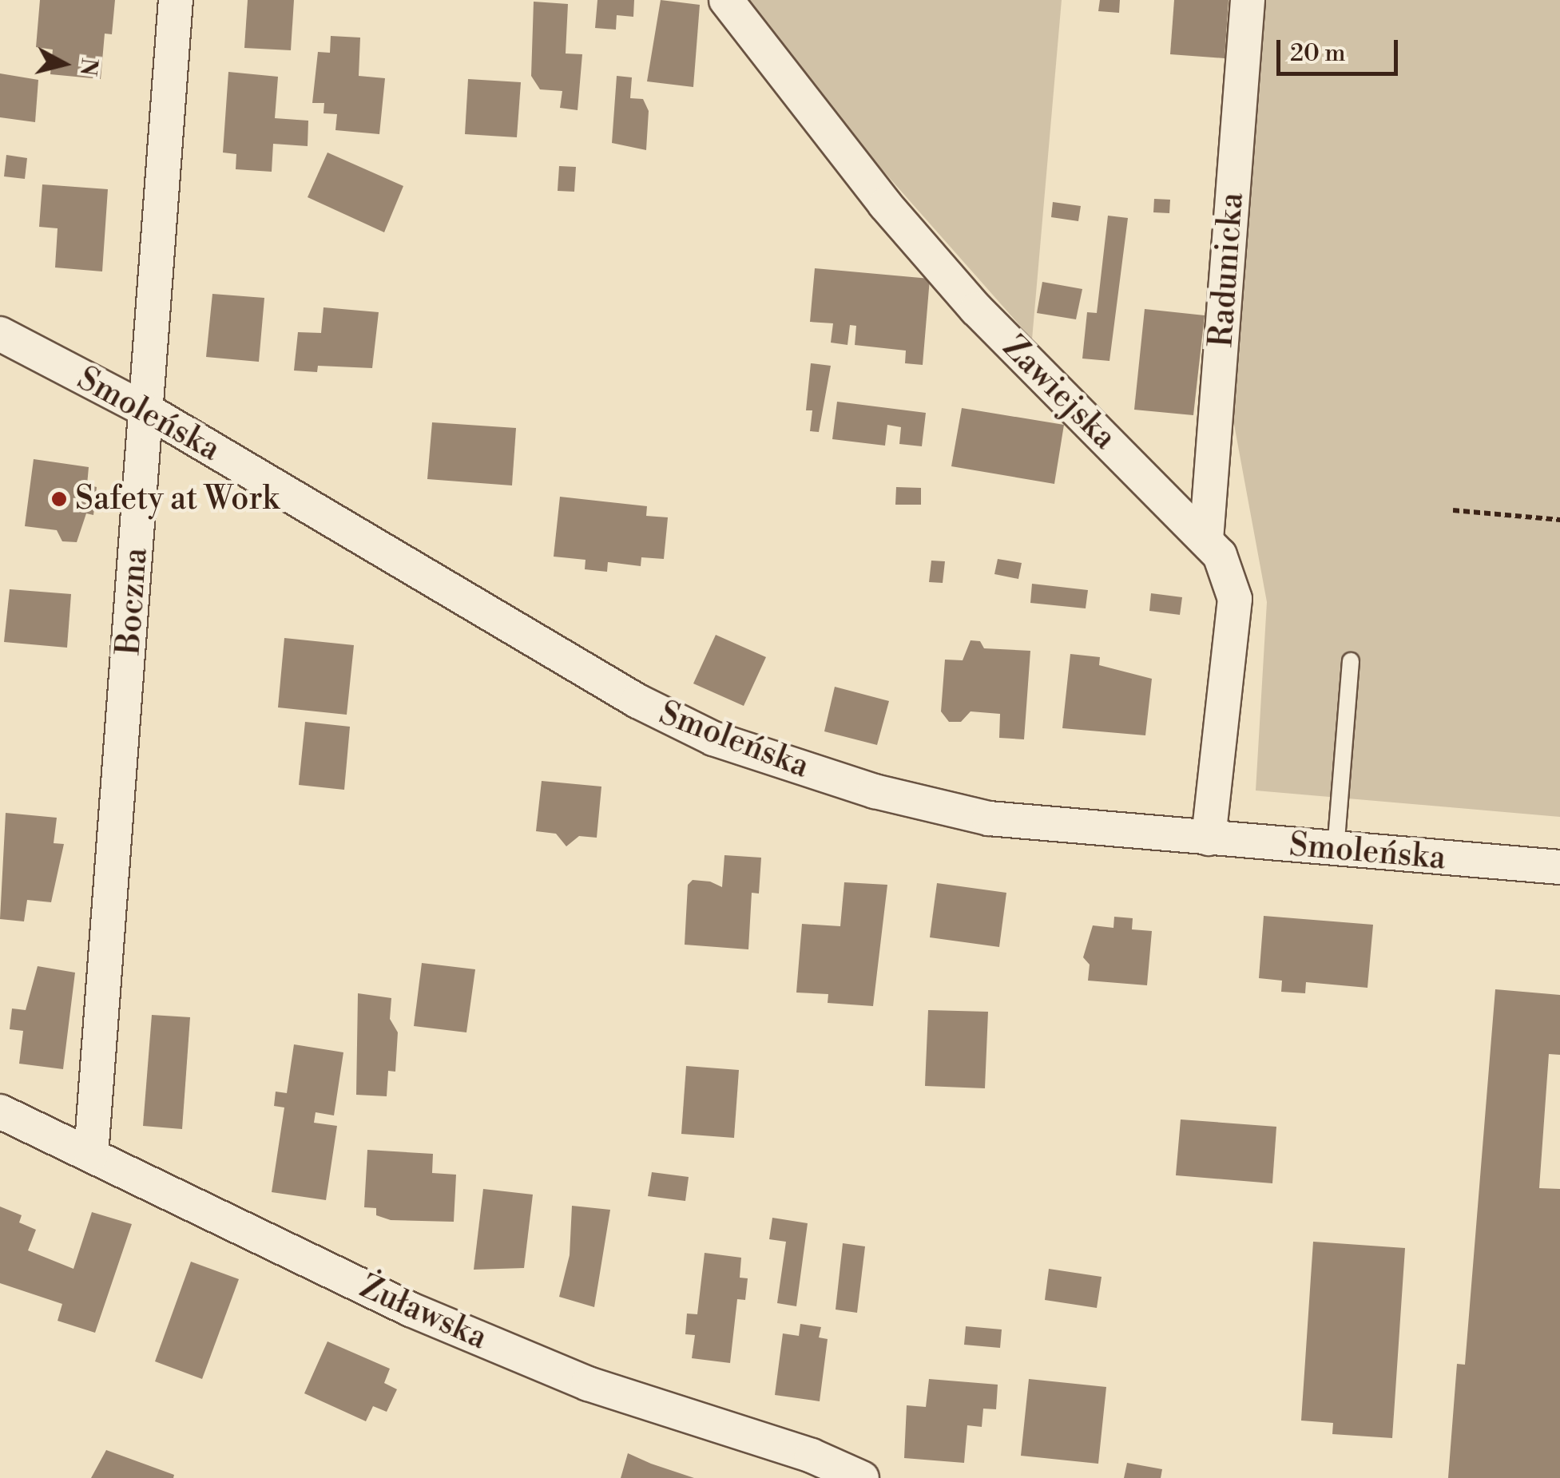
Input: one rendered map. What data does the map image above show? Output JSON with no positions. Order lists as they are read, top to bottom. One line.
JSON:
{"streets":{"street":["Radunicka","Zawiejska","Smoleńska","Boczna","Żuławska"]},"crossings":[["Radunicka","Zawiejska"],["Zawiejska","Smoleńska"],["Smoleńska","Boczna"],["Boczna","Żuławska"]],"places":["Safety at Work"],"scale_bar":"20 m","north":"right"}
